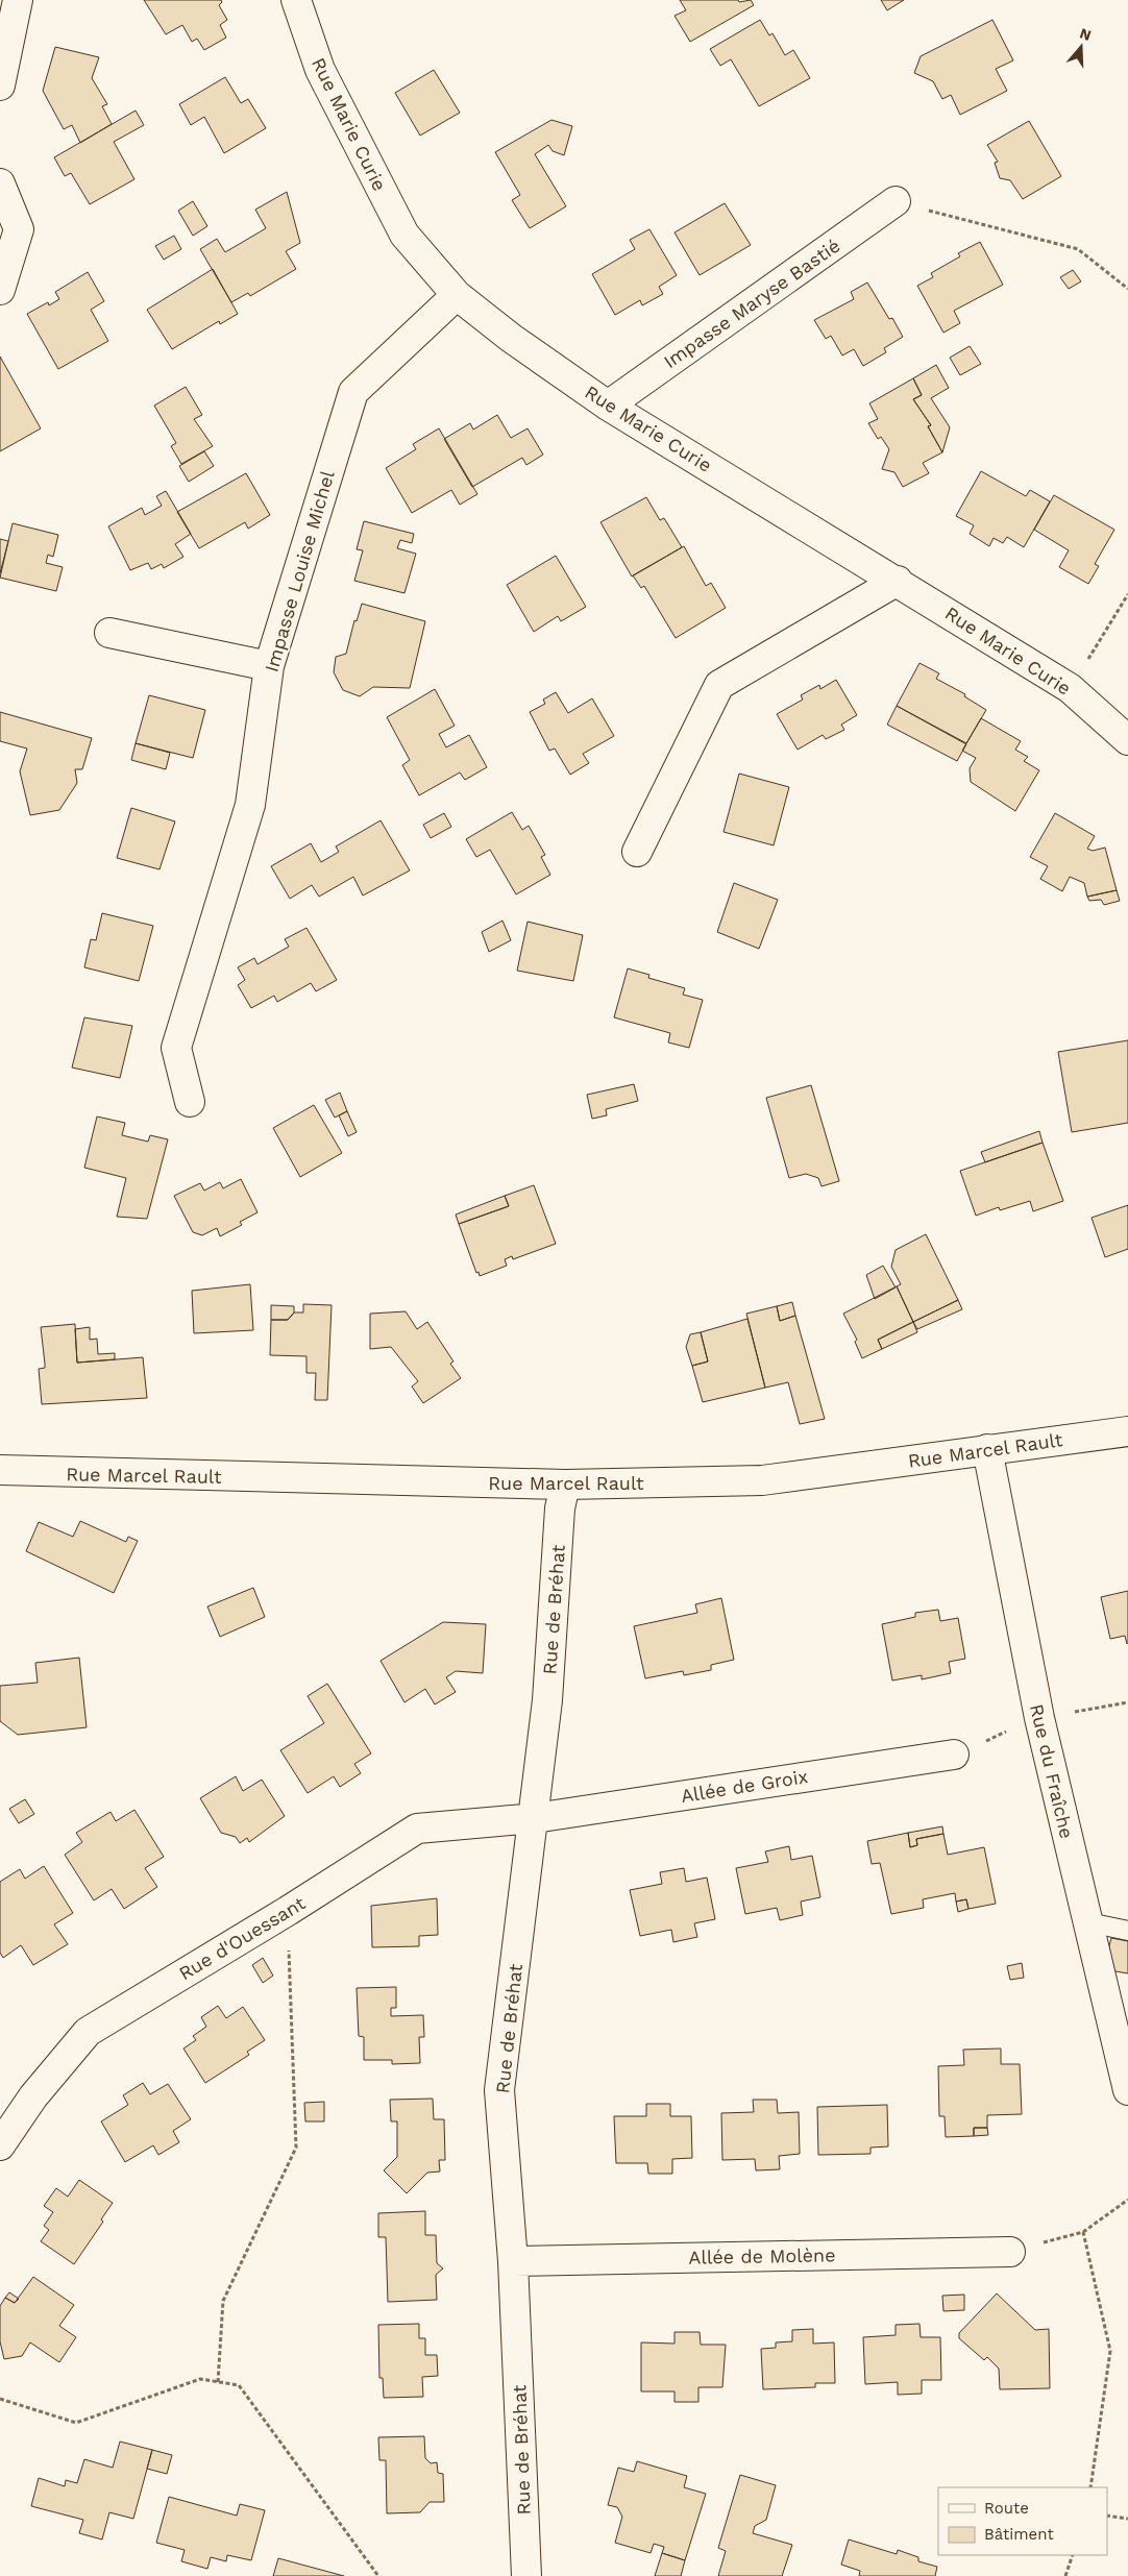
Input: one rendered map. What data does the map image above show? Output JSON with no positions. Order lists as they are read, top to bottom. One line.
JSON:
{"streets":{"street":["Rue Marie Curie","Impasse Maryse Bastié","Impasse Louise Michel","Rue Marcel Rault","Rue de Bréhat","Rue du Fraîche","Allée de Groix","Rue d'Ouessant","Allée de Molène"]},"crossings":[["Rue Marie Curie","Impasse Maryse Bastié"],["Rue Marie Curie","Impasse Louise Michel"],["Rue Marcel Rault","Rue de Bréhat"],["Rue Marcel Rault","Rue du Fraîche"],["Rue de Bréhat","Allée de Groix"],["Rue de Bréhat","Rue d'Ouessant"],["Rue de Bréhat","Allée de Molène"],["Allée de Groix","Rue d'Ouessant"]],"legend":["Route","Bâtiment"],"north":"top"}
